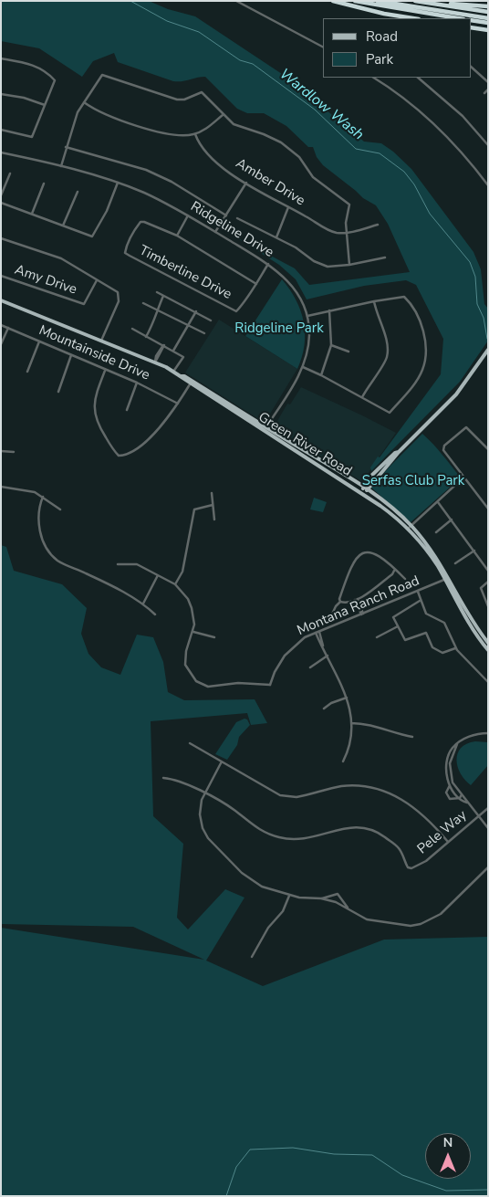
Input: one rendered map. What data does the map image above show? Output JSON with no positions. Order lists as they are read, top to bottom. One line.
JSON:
{"streets":{"main road":["Green River Road"],"street":["Amber Drive","Ridgeline Drive","Timberline Drive","Amy Drive","Mountainside Drive","Montana Ranch Road","Pele Way"]},"crossings":[["Ridgeline Drive","Green River Road"],["Green River Road","Montana Ranch Road"]],"water":["Wardlow Wash"],"parks":["Ridgeline Park","Serfas Club Park"],"legend":["Road","Park"],"north":"top"}
